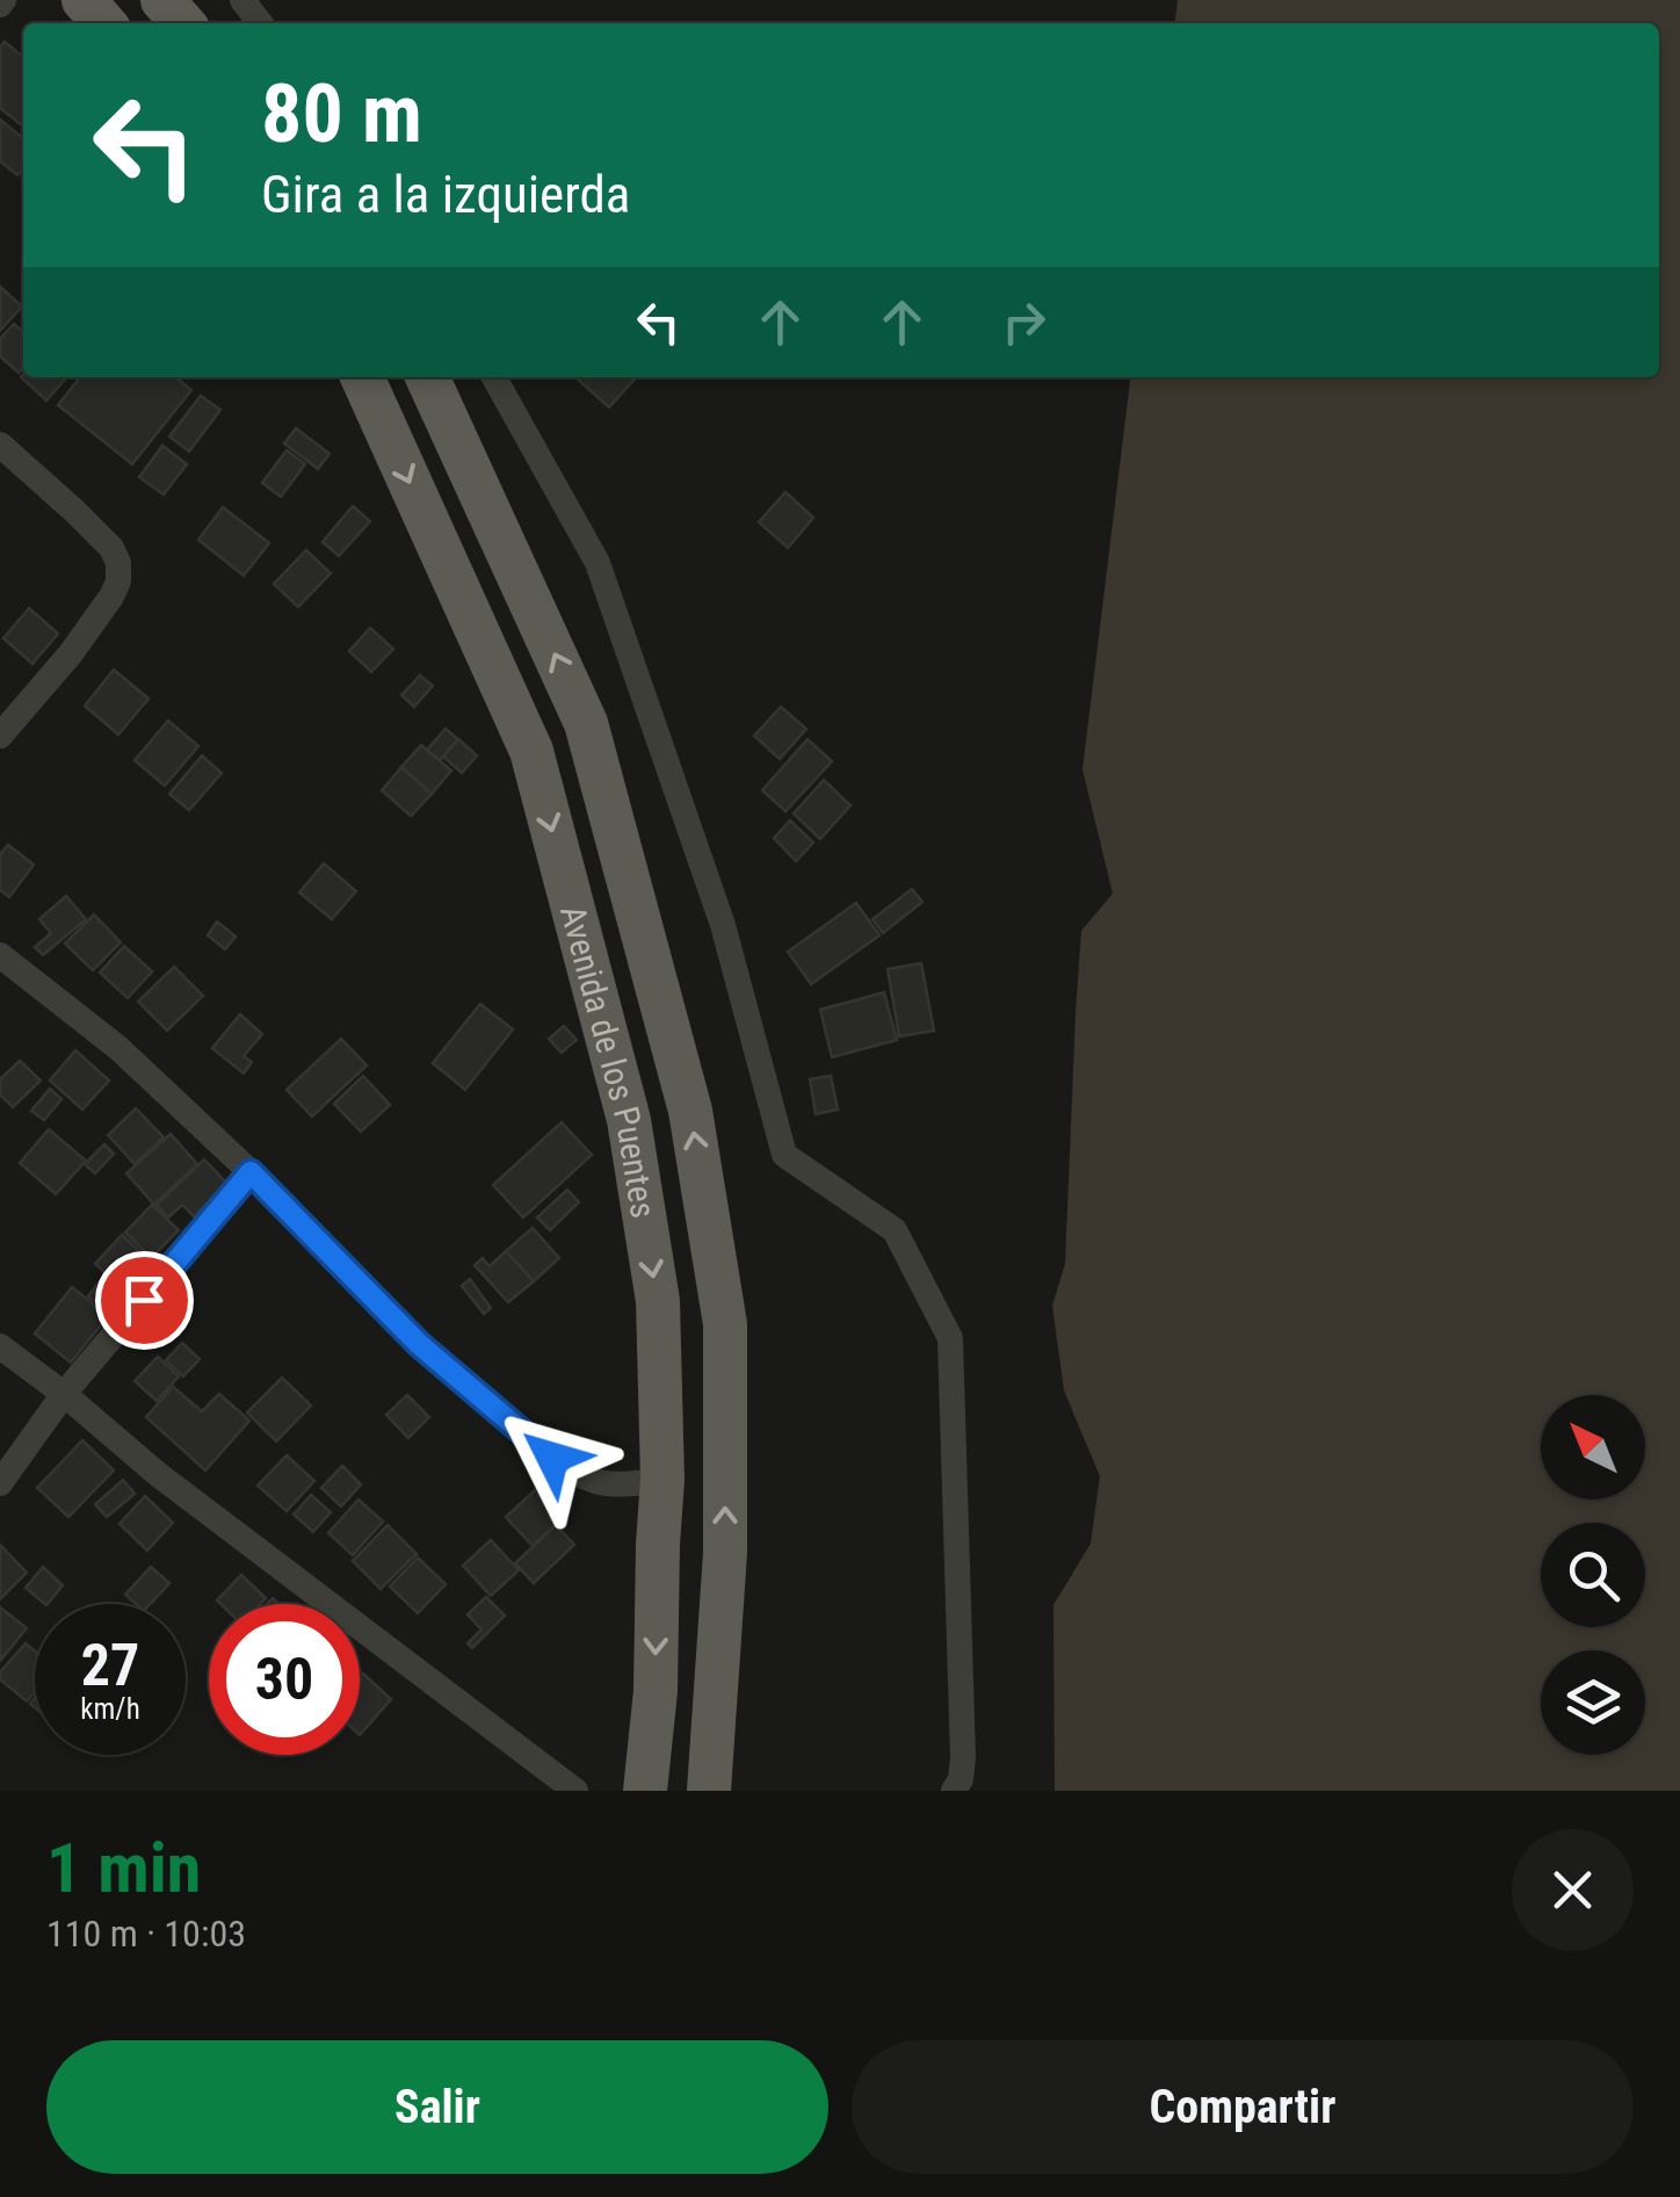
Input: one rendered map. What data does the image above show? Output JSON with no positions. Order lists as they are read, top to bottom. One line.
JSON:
{"streets":{"main road":["Avenida de los Puentes"]},"north":"top left","page":{"turn":["80 m","Gira a la izquierda"],"speed":"27 km/h","limit":"30","heading":["1 min","110 m · 10:03"],"buttons":["Salir","Compartir"]}}
